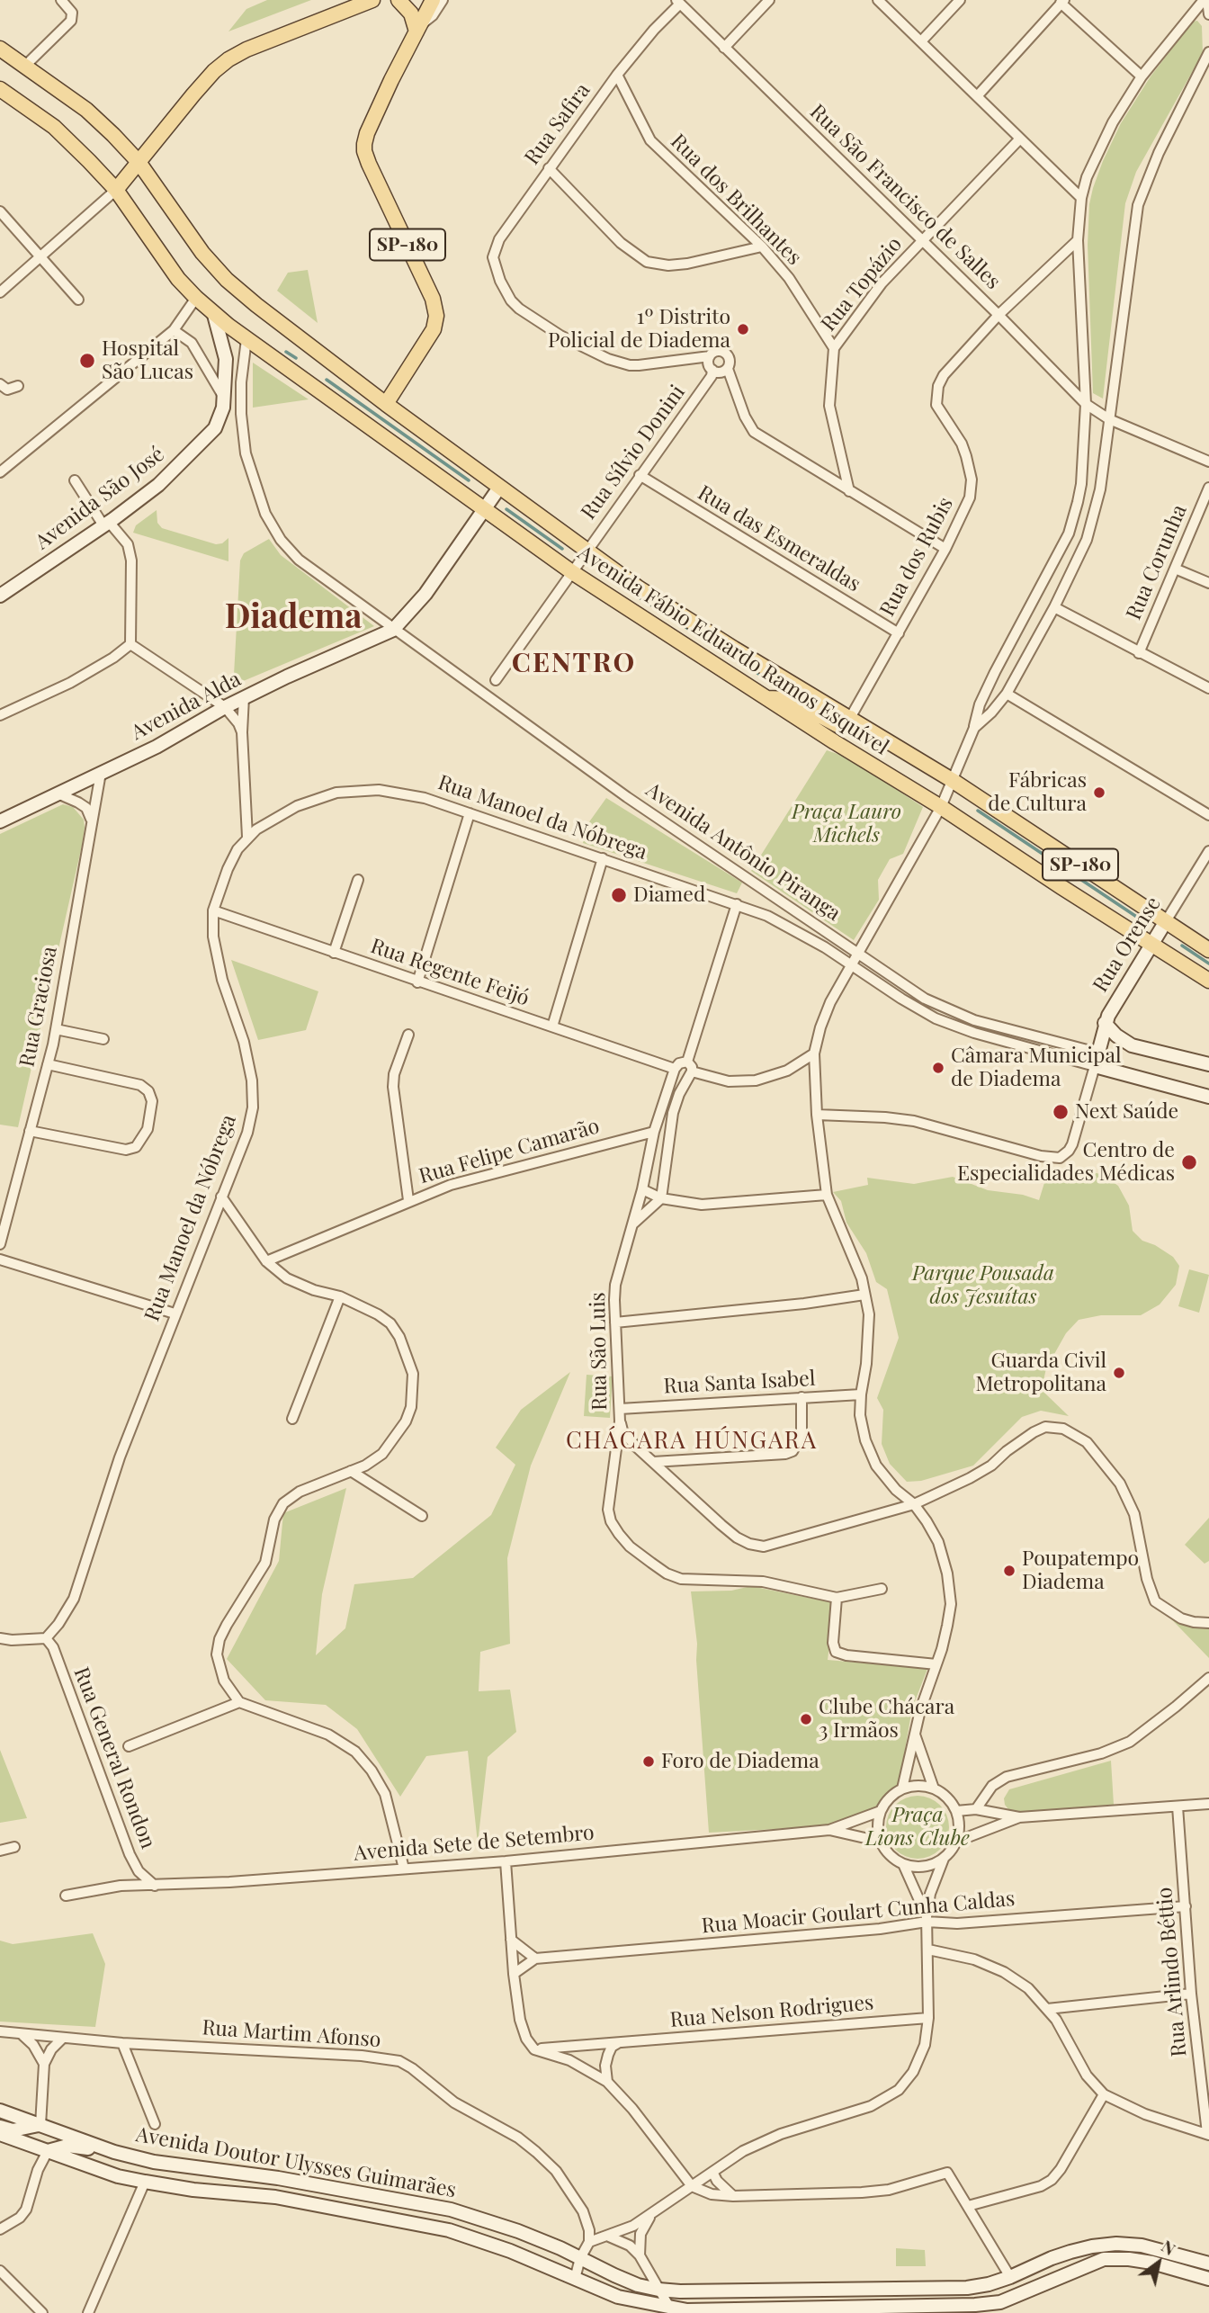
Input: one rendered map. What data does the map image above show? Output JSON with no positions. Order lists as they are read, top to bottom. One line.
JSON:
{"streets":{"main road":["SP-180","Avenida São José","Avenida Fábio Eduardo Ramos Esquível","Avenida Alda","Rua Orense","Avenida Doutor Ulysses Guimarães"],"street":["Rua Safira","Rua São Francisco de Salles","Rua dos Brilhantes","Rua Topázio","Rua Sílvio Donini","Rua das Esmeraldas","Rua dos Rubis","Rua Corunha","Rua Manoel da Nóbrega","Avenida Antônio Piranga","Rua Regente Feijó","Rua Graciosa","Rua Felipe Camarão","Rua São Luis","Rua Santa Isabel","Rua General Rondon","Avenida Sete de Setembro","Rua Moacir Goulart Cunha Caldas","Rua Arlindo Béttio","Rua Nelson Rodrigues","Rua Martim Afonso"]},"crossings":[["Rua Safira","Rua São Francisco de Salles"],["Rua Safira","Rua dos Brilhantes"],["Rua Safira","Rua Sílvio Donini"],["Rua São Francisco de Salles","Rua Topázio"],["Rua São Francisco de Salles","Rua dos Rubis"],["Rua dos Brilhantes","Rua Topázio"],["SP-180","Avenida São José"],["SP-180","Avenida Fábio Eduardo Ramos Esquível"],["SP-180","Avenida Antônio Piranga"],["Rua Sílvio Donini","Rua das Esmeraldas"],["Rua Sílvio Donini","Avenida Fábio Eduardo Ramos Esquível"],["Rua das Esmeraldas","Rua dos Rubis"],["Rua dos Rubis","Avenida Fábio Eduardo Ramos Esquível"],["Avenida Fábio Eduardo Ramos Esquível","Avenida Antônio Piranga"],["Avenida Fábio Eduardo Ramos Esquível","Rua Orense"],["Avenida Alda","Avenida Antônio Piranga"],["Avenida Alda","Rua Graciosa"],["Rua Manoel da Nóbrega","Rua Regente Feijó"],["Rua Manoel da Nóbrega","Rua General Rondon"],["Avenida Antônio Piranga","Rua Orense"],["Rua Felipe Camarão","Rua São Luis"],["Rua São Luis","Rua Santa Isabel"],["Rua General Rondon","Avenida Sete de Setembro"],["Rua Moacir Goulart Cunha Caldas","Rua Arlindo Béttio"]],"districts":["Diadema","CENTRO","CHÁCARA HÚNGARA"],"parks":["Praça Lauro Michels","Parque Pousada dos Jesuítas","Praça Lions Clube"],"places":["1º Distrito Policial de Diadema","Hospital São Lucas","Fábricas de Cultura","Diamed","Câmara Municipal de Diadema","Next Saúde","Centro de Especialidades Médicas","Guarda Civil Metropolitana","Poupatempo Diadema","Clube Chácara 3 Irmãos","Foro de Diadema"],"north":"top right"}
